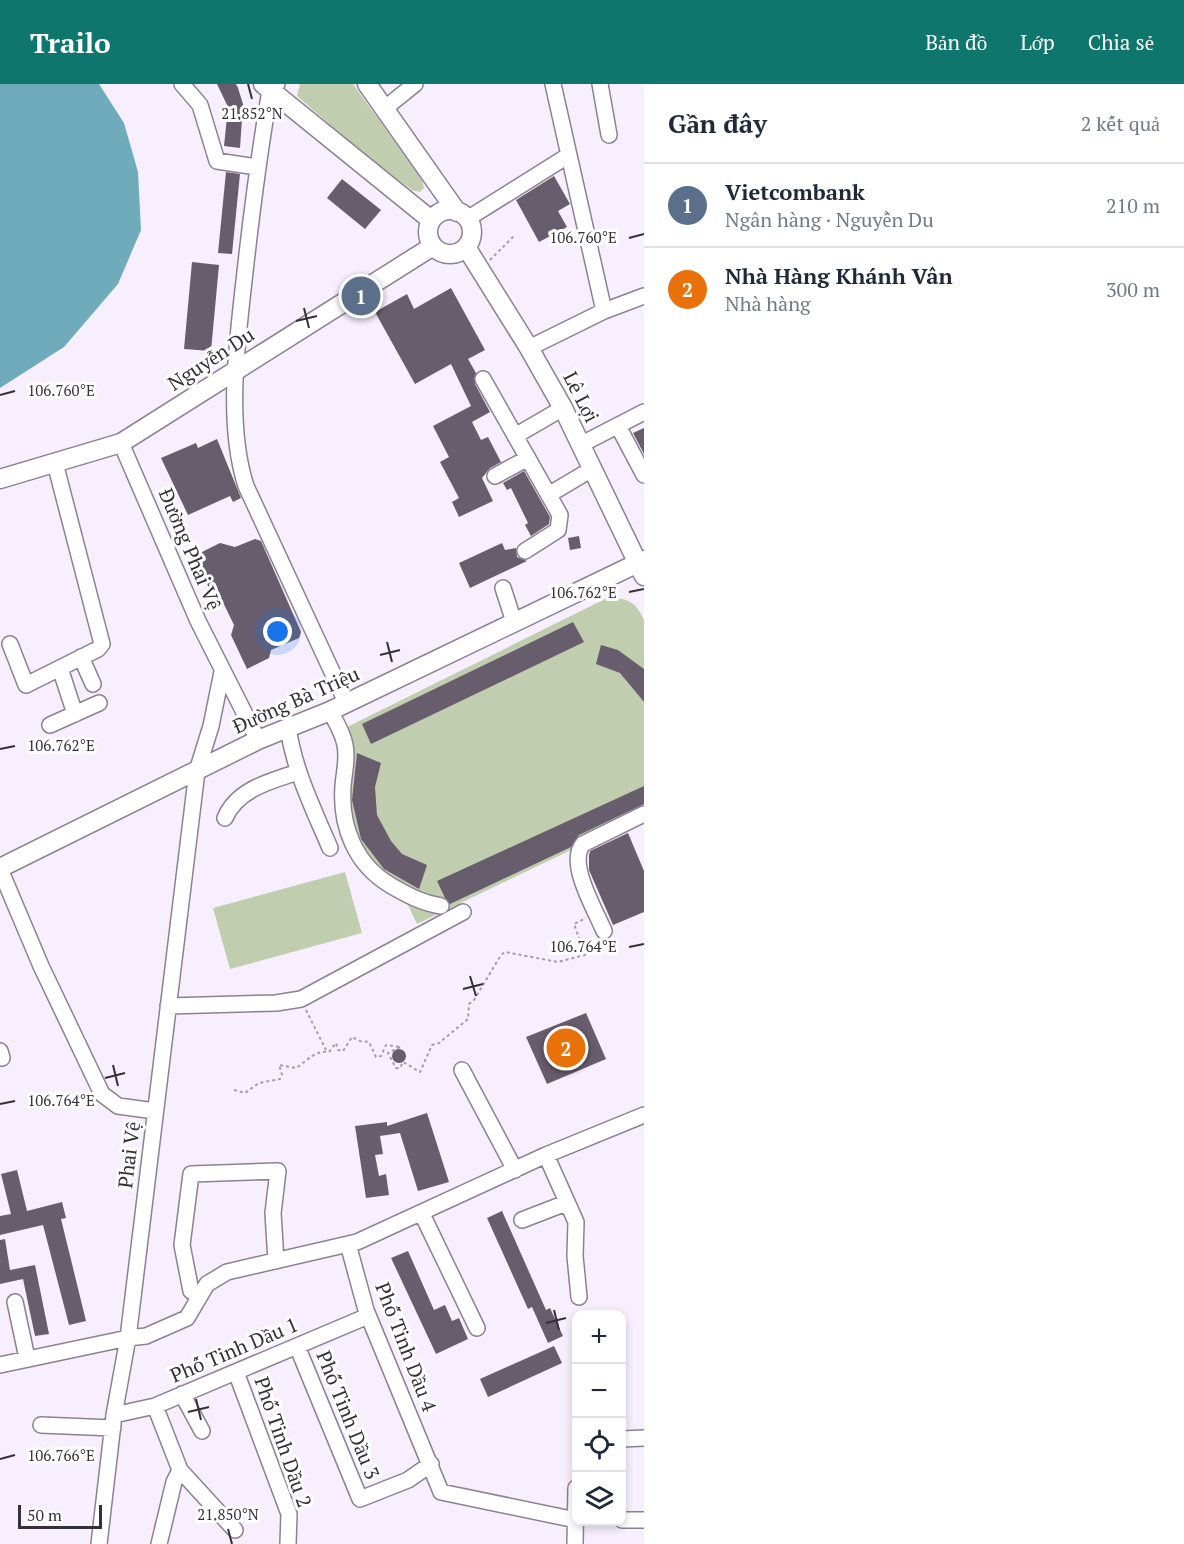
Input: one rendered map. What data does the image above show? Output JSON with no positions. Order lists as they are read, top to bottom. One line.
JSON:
{"streets":{"main road":["Nguyễn Du","Lê Lợi","Đường Bà Triệu"],"street":["Đường Phai Vệ","Phai Vệ","Phố Tinh Dầu 4","Phố Tinh Dầu 1","Phố Tinh Dầu 3","Phố Tinh Dầu 2"]},"crossings":[["Nguyễn Du","Lê Lợi"],["Nguyễn Du","Đường Phai Vệ"],["Lê Lợi","Đường Bà Triệu"],["Đường Phai Vệ","Đường Bà Triệu"],["Đường Bà Triệu","Phai Vệ"],["Phai Vệ","Phố Tinh Dầu 1"],["Phố Tinh Dầu 4","Phố Tinh Dầu 1"],["Phố Tinh Dầu 4","Phố Tinh Dầu 3"],["Phố Tinh Dầu 1","Phố Tinh Dầu 3"],["Phố Tinh Dầu 1","Phố Tinh Dầu 2"]],"scale_bar":"50 m","page":{"header":"Trailo","nav":["Bản đồ","Lớp","Chia sẻ"],"heading":["Gần đây","2 kết quả"],"list":[{"mark":"1","name":"Vietcombank","note":"Ngân hàng · Nguyễn Du","value":"210 m"},{"mark":"2","name":"Nhà Hàng Khánh Vân","note":"Nhà hàng","value":"300 m"}],"pins":["1","2"],"map_buttons":["+","−"],"scale":"50 m"},"coordinates":["21.852°N","106.760°E","106.762°E","106.764°E","106.766°E","21.850°N"]}
